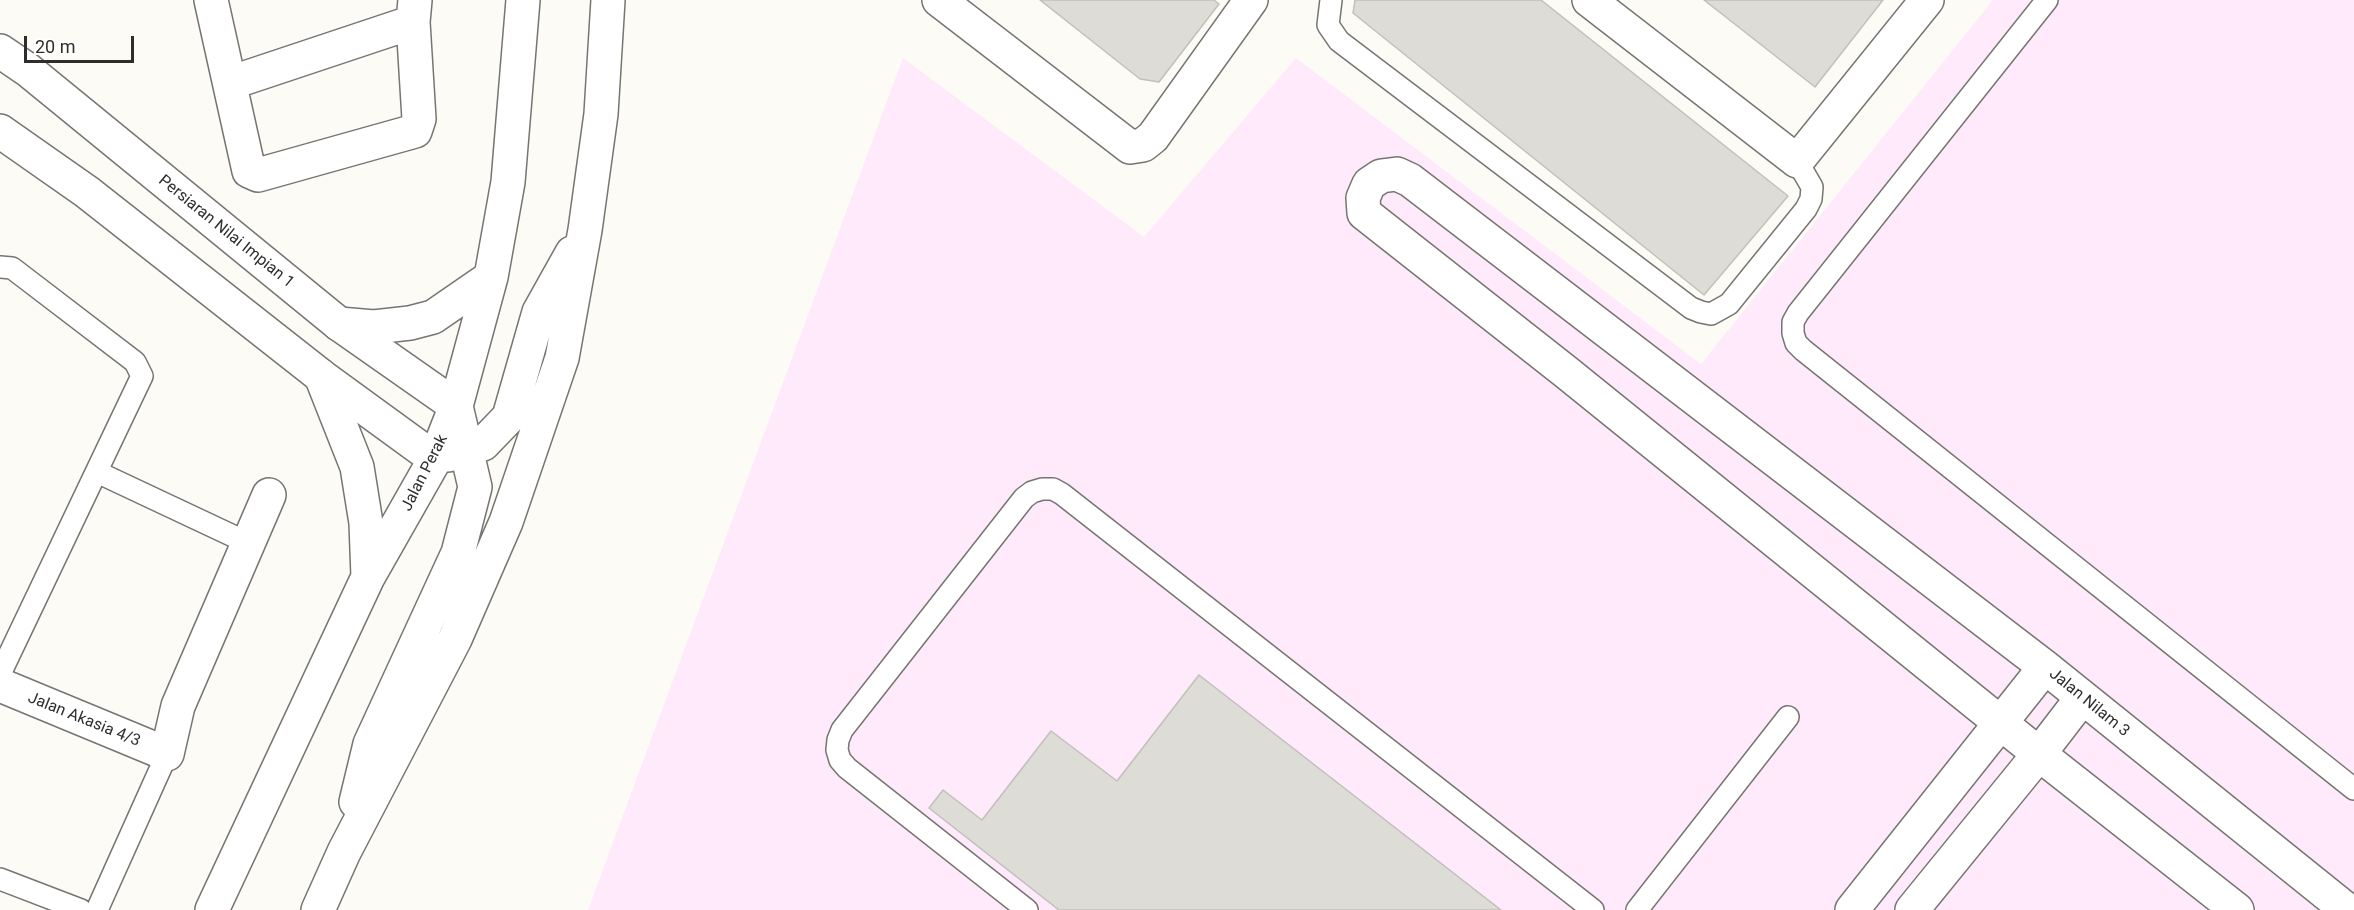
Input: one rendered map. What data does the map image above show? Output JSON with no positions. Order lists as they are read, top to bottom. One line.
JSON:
{"streets":{"street":["Persiaran Nilai Impian 1","Jalan Perak","Jalan Nilam 3","Jalan Akasia 4/3"]},"crossings":[["Persiaran Nilai Impian 1","Jalan Perak"]],"scale_bar":"20 m"}
